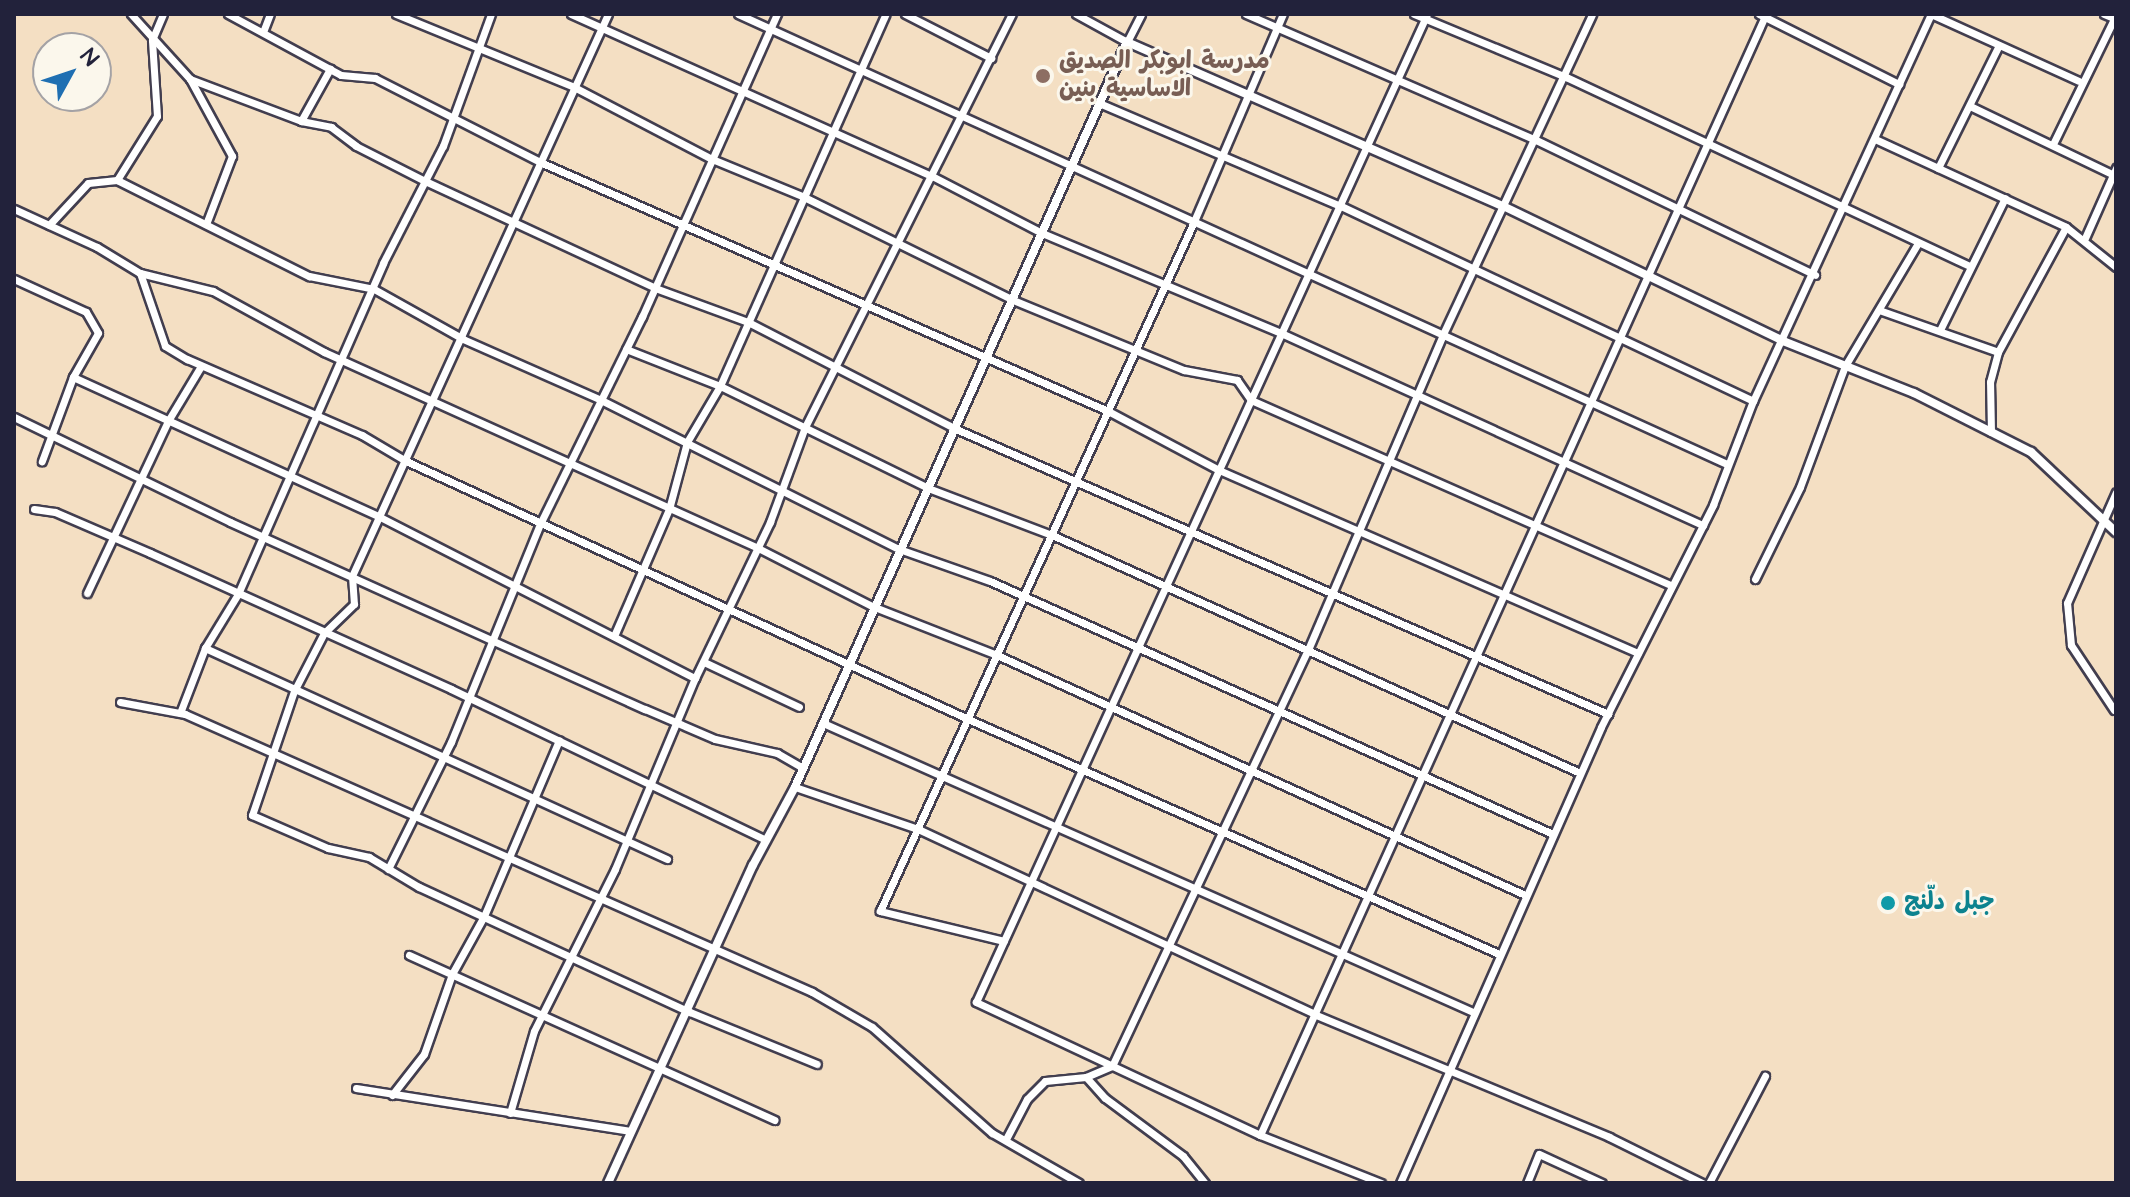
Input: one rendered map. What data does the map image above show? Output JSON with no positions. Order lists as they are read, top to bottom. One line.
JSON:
{"places":["مدرسة ابوبكر الصديق الاساسية بنين","جبل دلّنج"],"north":"top right"}
